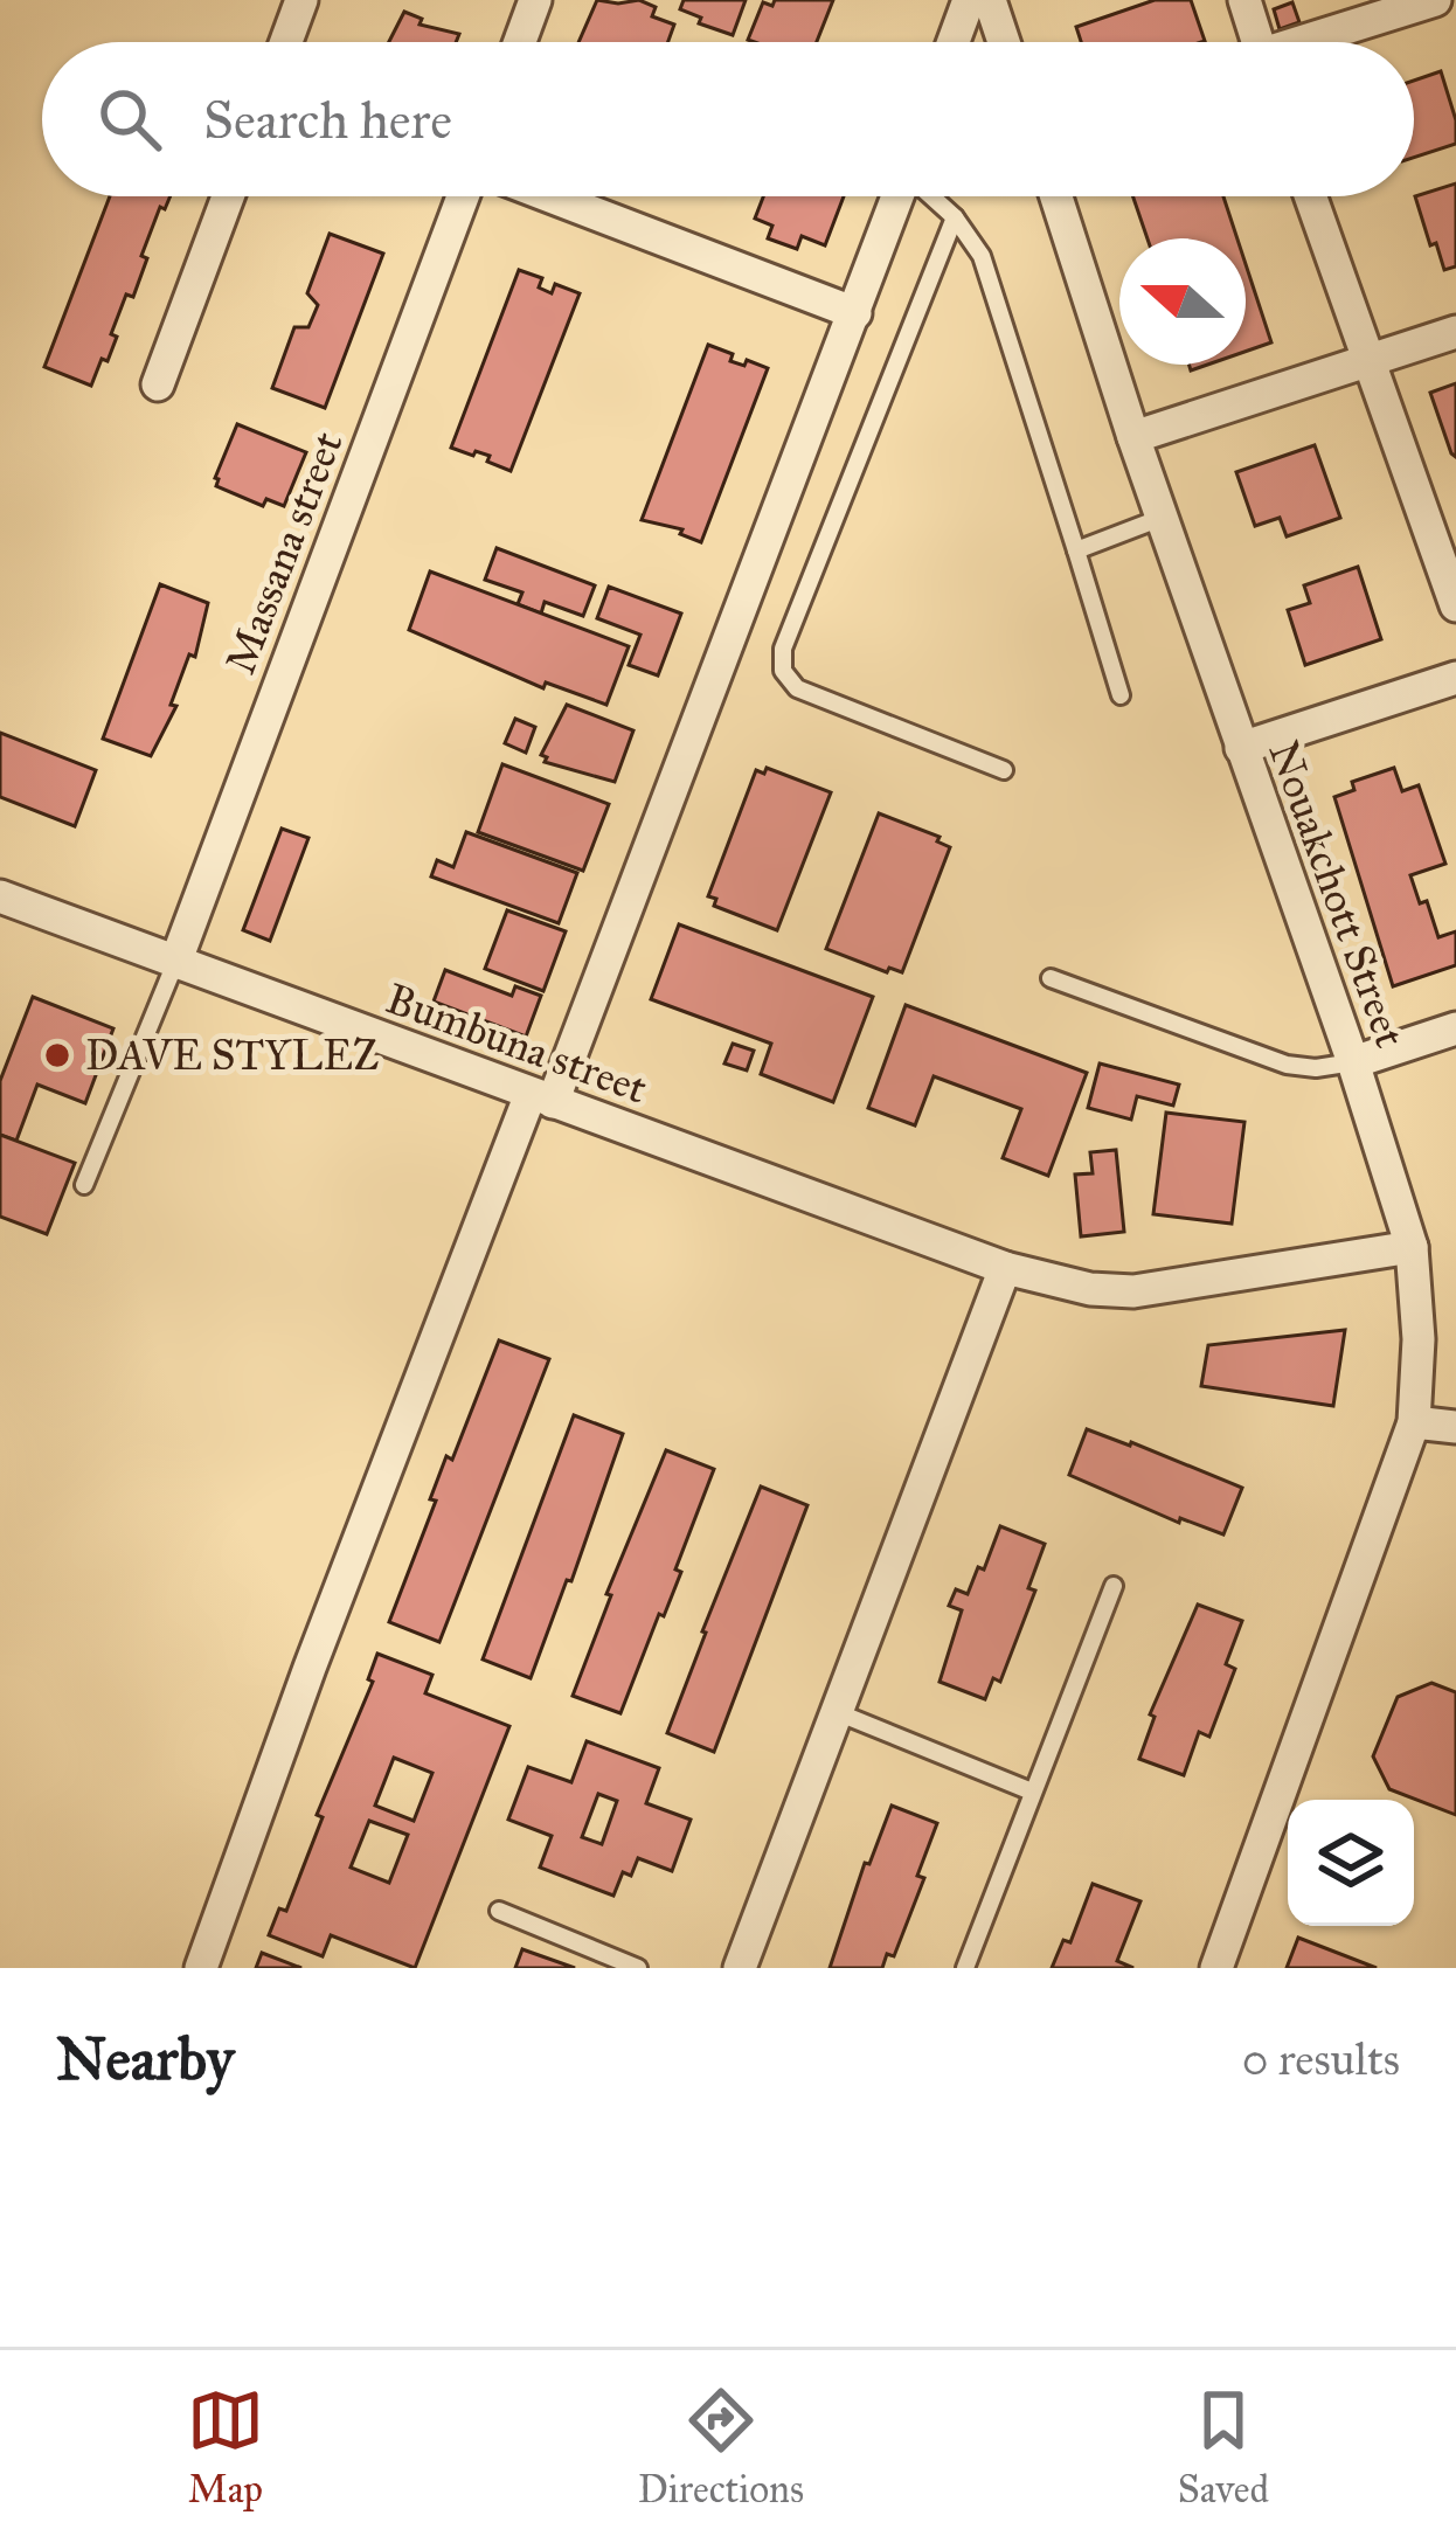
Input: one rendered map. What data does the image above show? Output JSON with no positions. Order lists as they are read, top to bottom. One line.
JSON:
{"streets":{"street":["Massana street","Nouakchott Street","Bumbuna street"]},"crossings":[["Massana street","Bumbuna street"],["Nouakchott Street","Bumbuna street"]],"places":["DAVE STYLEZ"],"north":"left","page":{"search":"Search here","heading":["Nearby","0 results"],"nav":["Map","Directions","Saved"]}}
